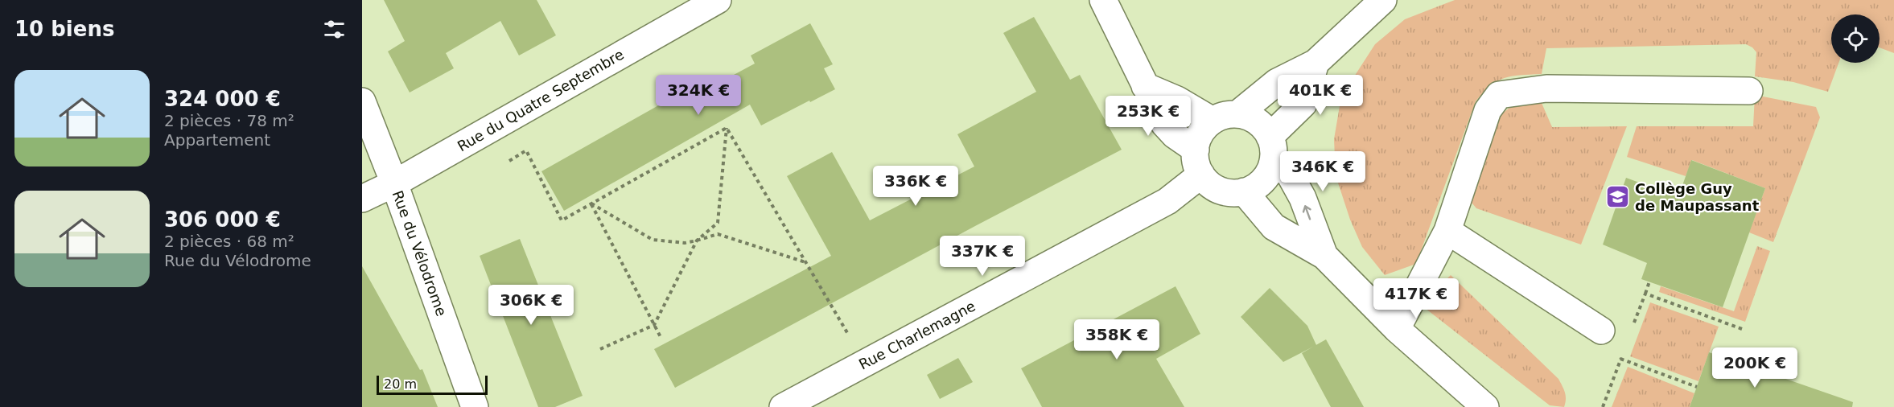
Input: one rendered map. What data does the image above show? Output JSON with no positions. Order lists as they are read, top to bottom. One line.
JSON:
{"streets":{"street":["Rue du Quatre Septembre","Rue du Vélodrome","Rue Charlemagne"]},"crossings":[["Rue du Quatre Septembre","Rue du Vélodrome"]],"places":{"school or university":["Collège Guy de Maupassant"]},"scale_bar":"20 m","page":{"heading":"10 biens","list":[{"name":"324 000 €","note":"2 pièces · 78 m² · Appartement"},{"name":"306 000 €","note":"2 pièces · 68 m² · Rue du Vélodrome"}],"price":["324K €","401K €","253K €","346K €","336K €","337K €","417K €","306K €","358K €","200K €"],"scale":"20 m"}}
